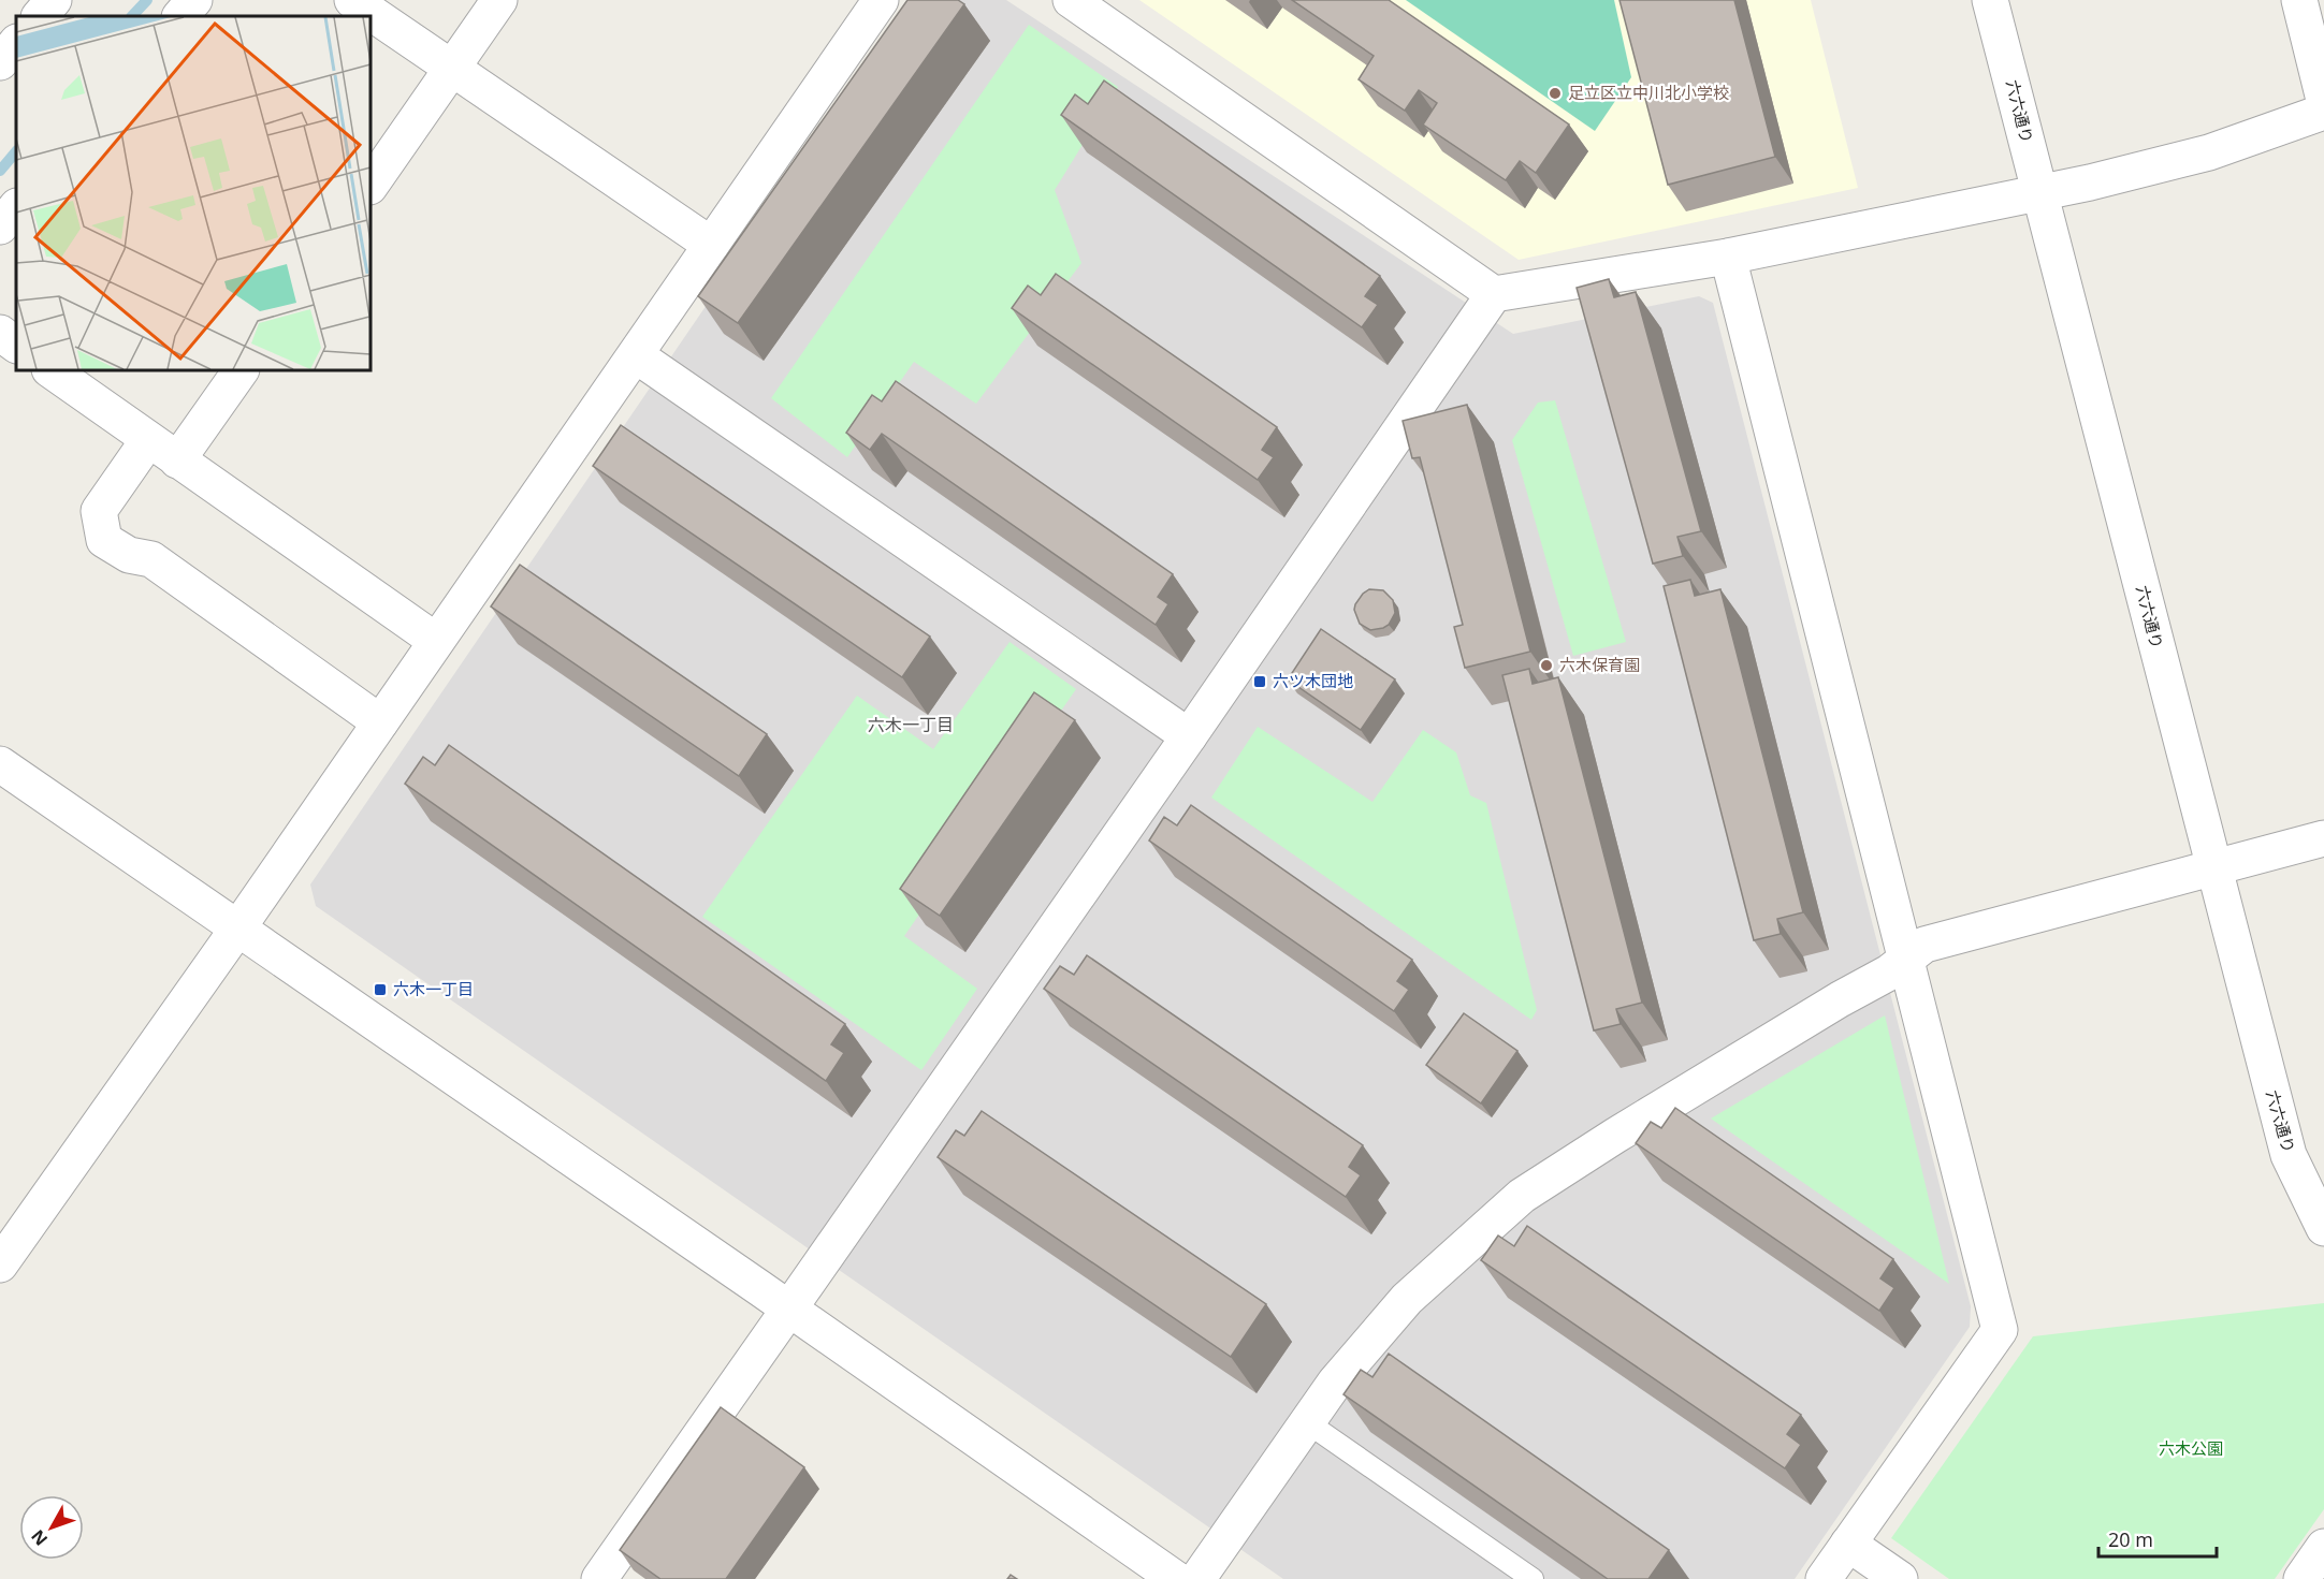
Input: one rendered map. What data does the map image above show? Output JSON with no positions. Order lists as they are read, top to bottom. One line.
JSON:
{"streets":{"street":["六六通り"]},"districts":["六木一丁目"],"parks":["六木公園"],"places":{"other":["足立区立中川北小学校","六木保育園"],"transit":["六ツ木団地","六木一丁目"]},"scale_bar":"20 m","north":"bottom left"}
